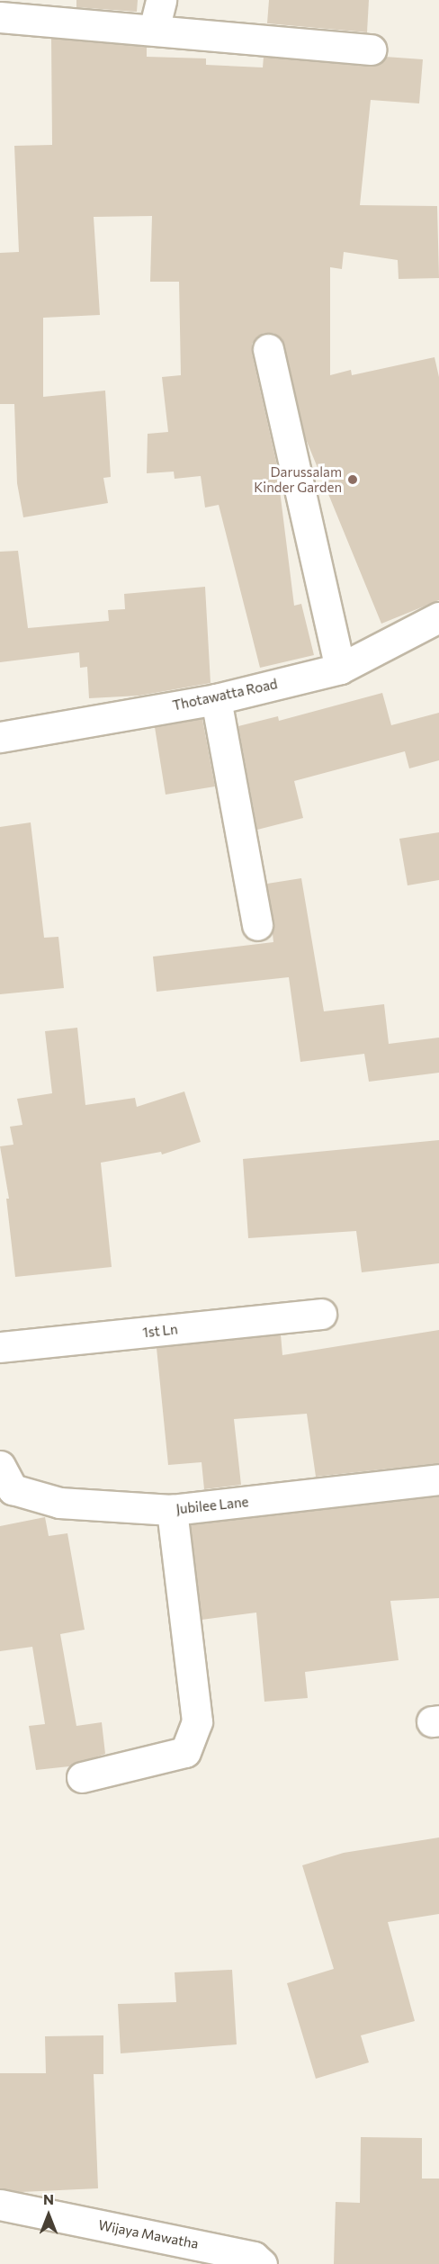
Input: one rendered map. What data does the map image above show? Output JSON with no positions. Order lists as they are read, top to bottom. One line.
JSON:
{"streets":{"street":["Thotawatta Road","1st Ln","Jubilee Lane","Wijaya Mawatha"]},"places":["Darussalam Kinder Garden"],"north":"top"}
